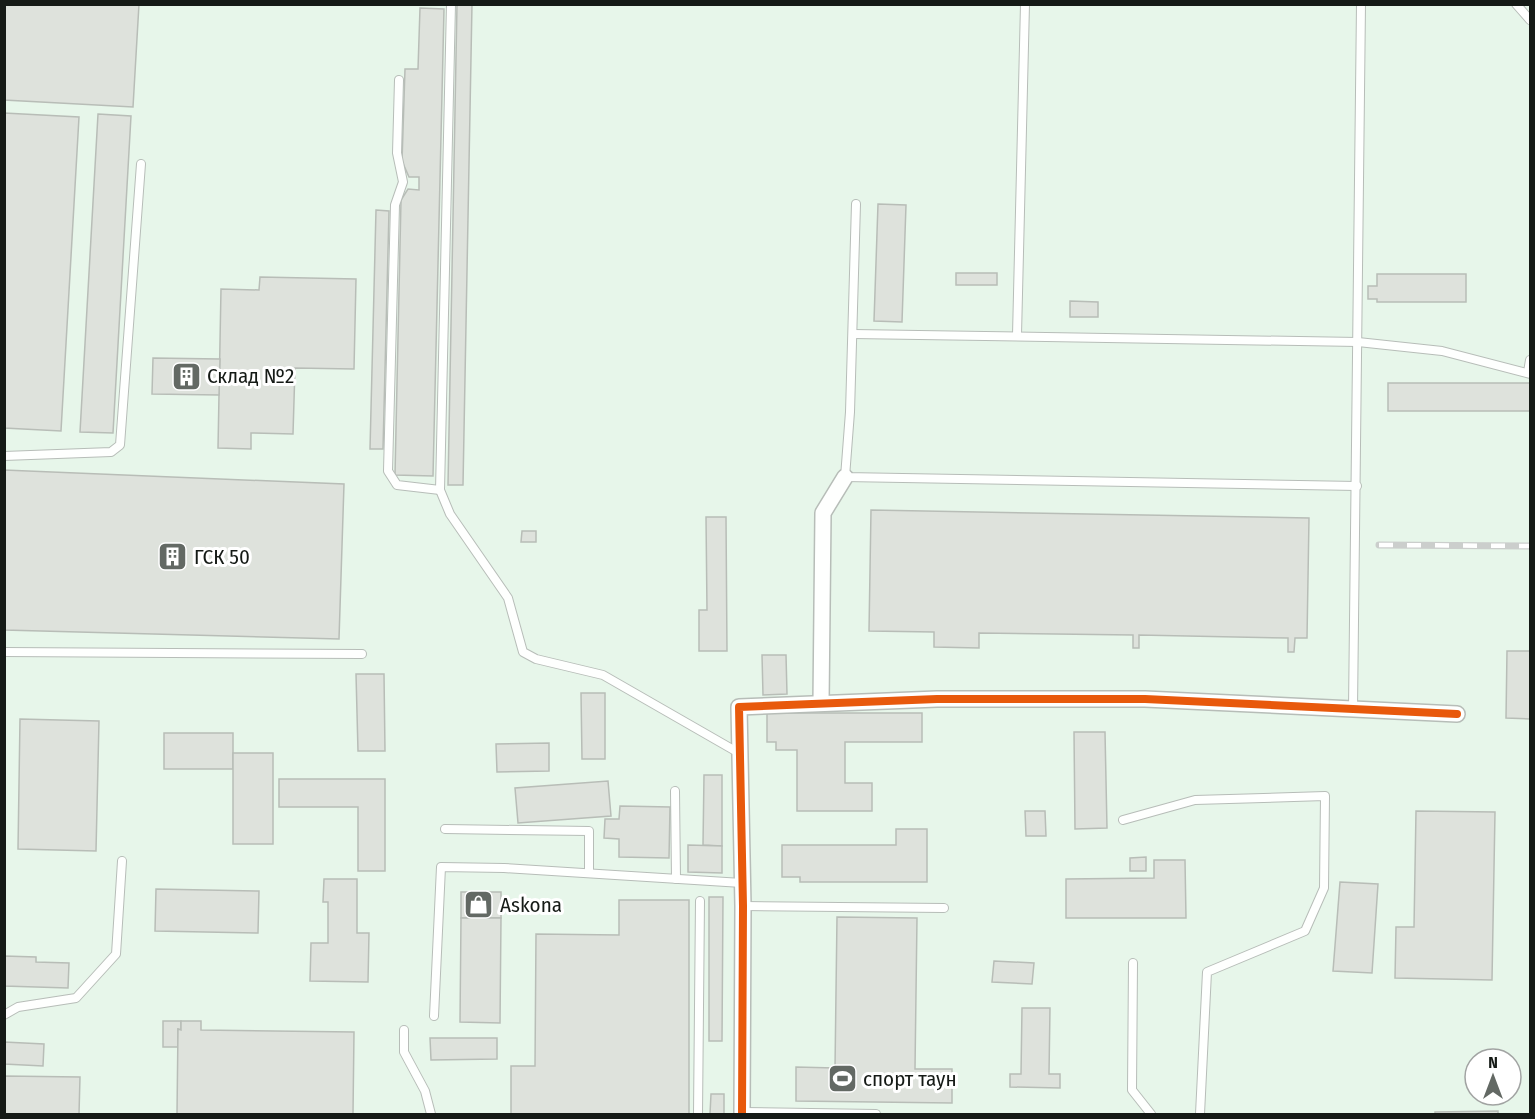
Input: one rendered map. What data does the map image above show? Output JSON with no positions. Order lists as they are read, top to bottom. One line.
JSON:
{"places":{"building":["Склад №2","ГСК 50"],"shop":["Askona"],"sports":["спорт таун"]},"north":"top"}
